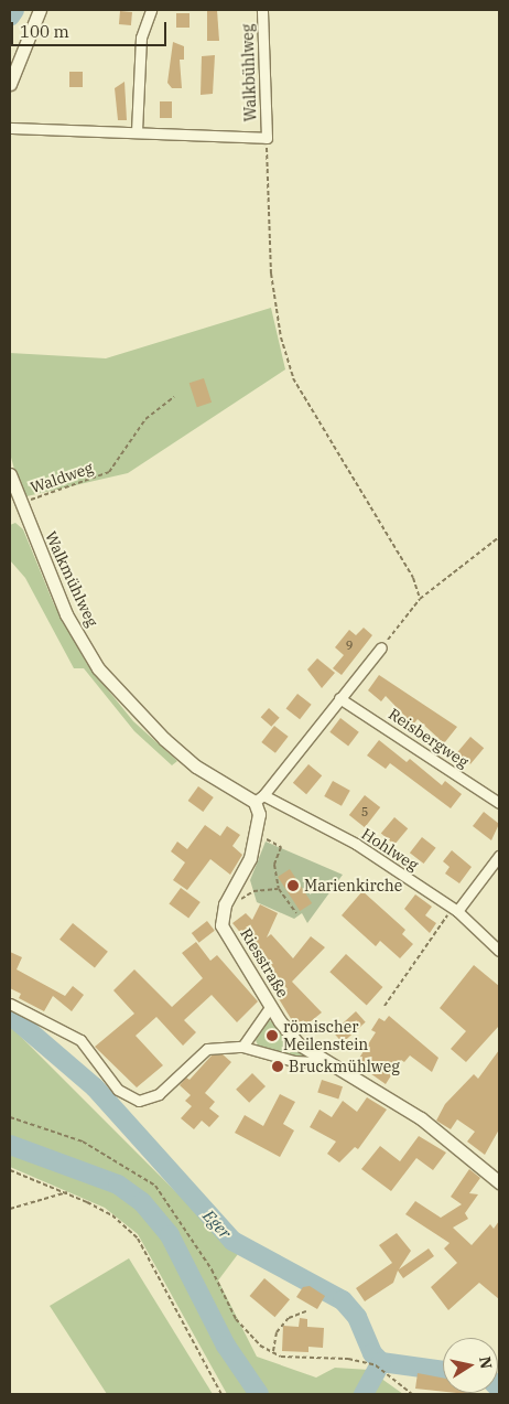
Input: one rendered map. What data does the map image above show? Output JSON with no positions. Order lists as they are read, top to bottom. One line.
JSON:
{"streets":{"street":["Walkbühlweg","Walkmühlweg","Reisbergweg","Hohlweg","Riesstraße"],"path":["Waldweg"]},"crossings":[["Waldweg","Walkmühlweg"],["Walkmühlweg","Hohlweg"],["Walkmühlweg","Riesstraße"],["Hohlweg","Riesstraße"]],"water":["Eger"],"places":["Marienkirche","römischer Meilenstein","Bruckmühlweg"],"house_numbers":["9","5"],"scale_bar":"100 m","north":"right"}
